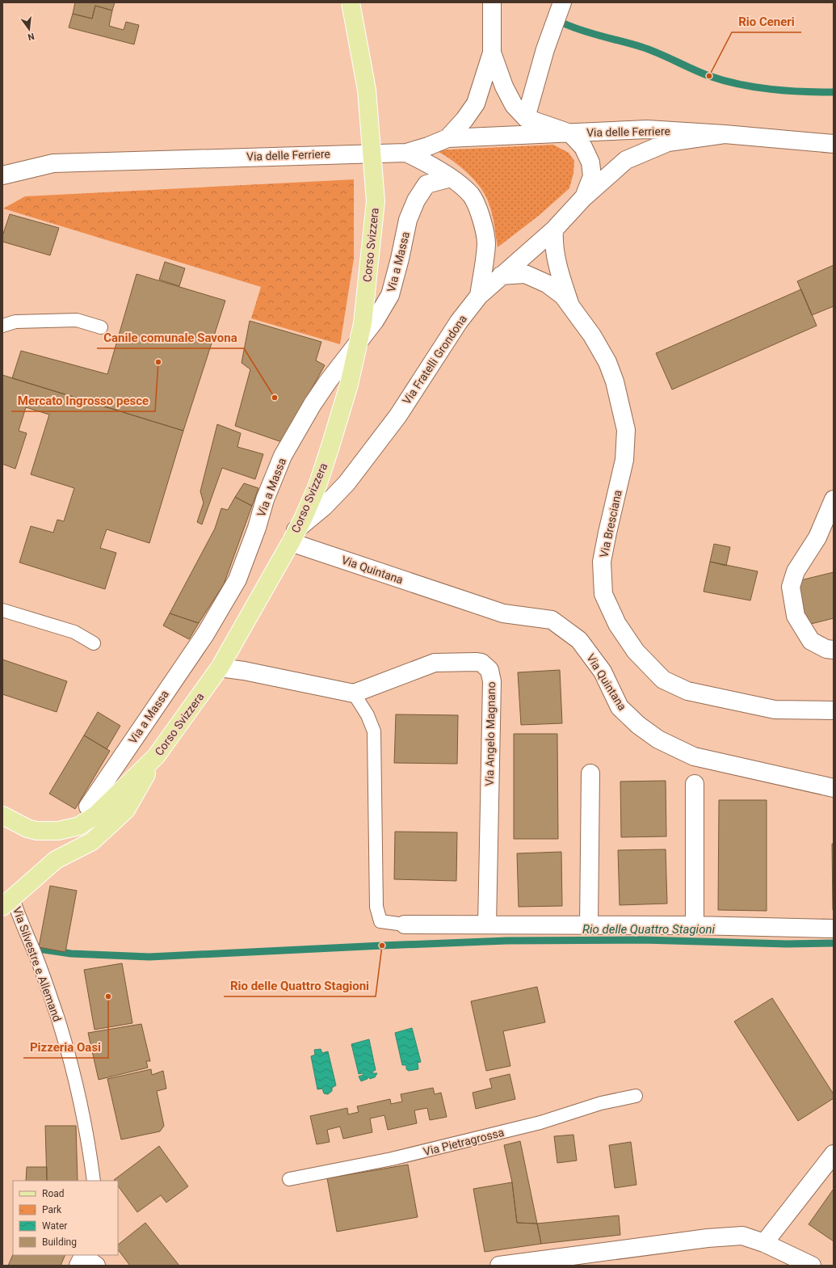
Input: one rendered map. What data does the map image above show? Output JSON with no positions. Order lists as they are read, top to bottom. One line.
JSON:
{"streets":{"main road":["Corso Svizzera"],"street":["Via delle Ferriere","Via a Massa","Via Fratelli Grondona","Via Bresciana","Via Quintana","Via Angelo Magnano"],"lane":["Via Silvestre e Allemand","Via Pietragrossa"]},"crossings":[["Via delle Ferriere","Via Fratelli Grondona"],["Corso Svizzera","Via Fratelli Grondona"],["Corso Svizzera","Via Quintana"],["Via Fratelli Grondona","Via Bresciana"],["Via Fratelli Grondona","Via Quintana"]],"water":["Rio delle Quattro Stagioni"],"places":["Rio Ceneri","Mercato Ingrosso pesce","Canile comunale Savona","Rio delle Quattro Stagioni","Pizzeria Oasi"],"legend":["Road","Park","Water","Building"],"north":"bottom"}
